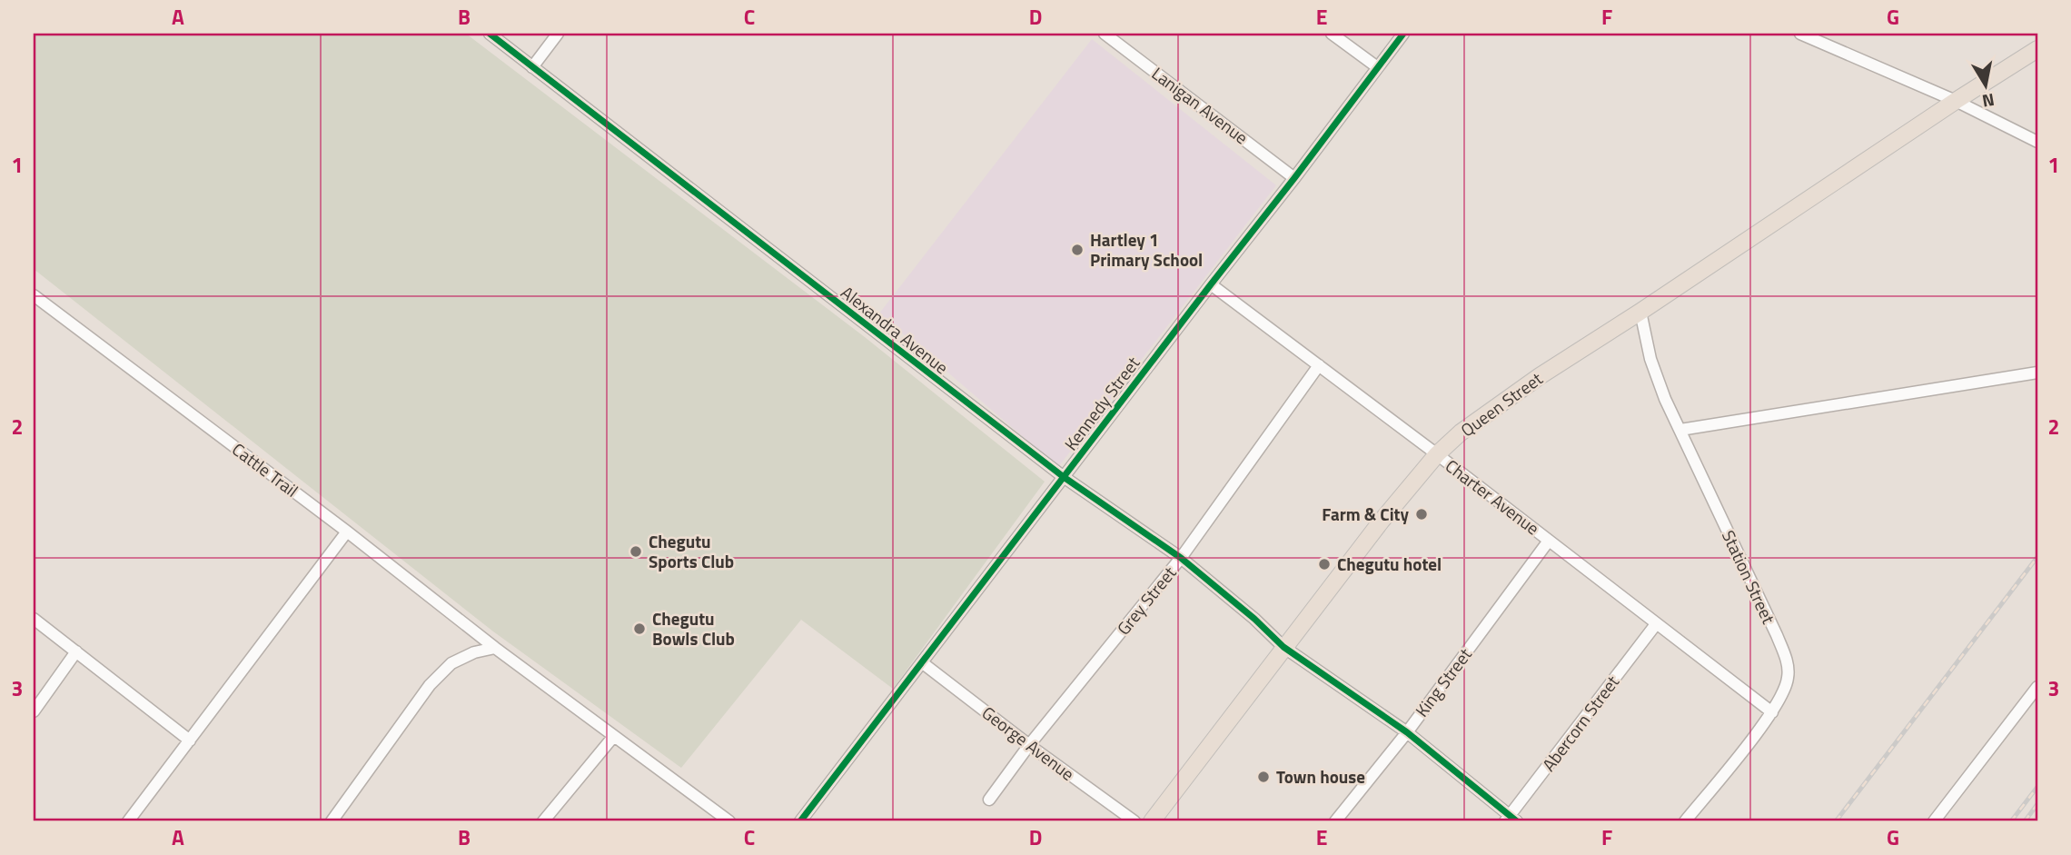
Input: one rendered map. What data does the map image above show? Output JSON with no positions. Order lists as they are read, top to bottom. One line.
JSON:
{"streets":{"highway":["Queen Street"],"street":["Lanigan Avenue","Alexandra Avenue","Kennedy Street","Cattle Trail","Charter Avenue","Station Street","Grey Street","King Street","Abercorn Street","George Avenue"]},"crossings":[["Lanigan Avenue","Kennedy Street"],["Alexandra Avenue","Kennedy Street"],["Alexandra Avenue","Queen Street"],["Alexandra Avenue","Grey Street"],["Alexandra Avenue","King Street"],["Alexandra Avenue","Abercorn Street"],["Kennedy Street","Charter Avenue"],["Kennedy Street","George Avenue"],["Queen Street","Charter Avenue"],["Queen Street","Station Street"],["Charter Avenue","Station Street"],["Charter Avenue","Grey Street"],["Charter Avenue","King Street"],["Charter Avenue","Abercorn Street"],["Grey Street","George Avenue"]],"places":["Hartley 1 Primary School","Farm & City","Chegutu Sports Club","Chegutu hotel","Chegutu Bowls Club","Town house"],"north":"bottom","grid":{"columns":["A","B","C","D","E","F","G"],"rows":["1","2","3"]}}
